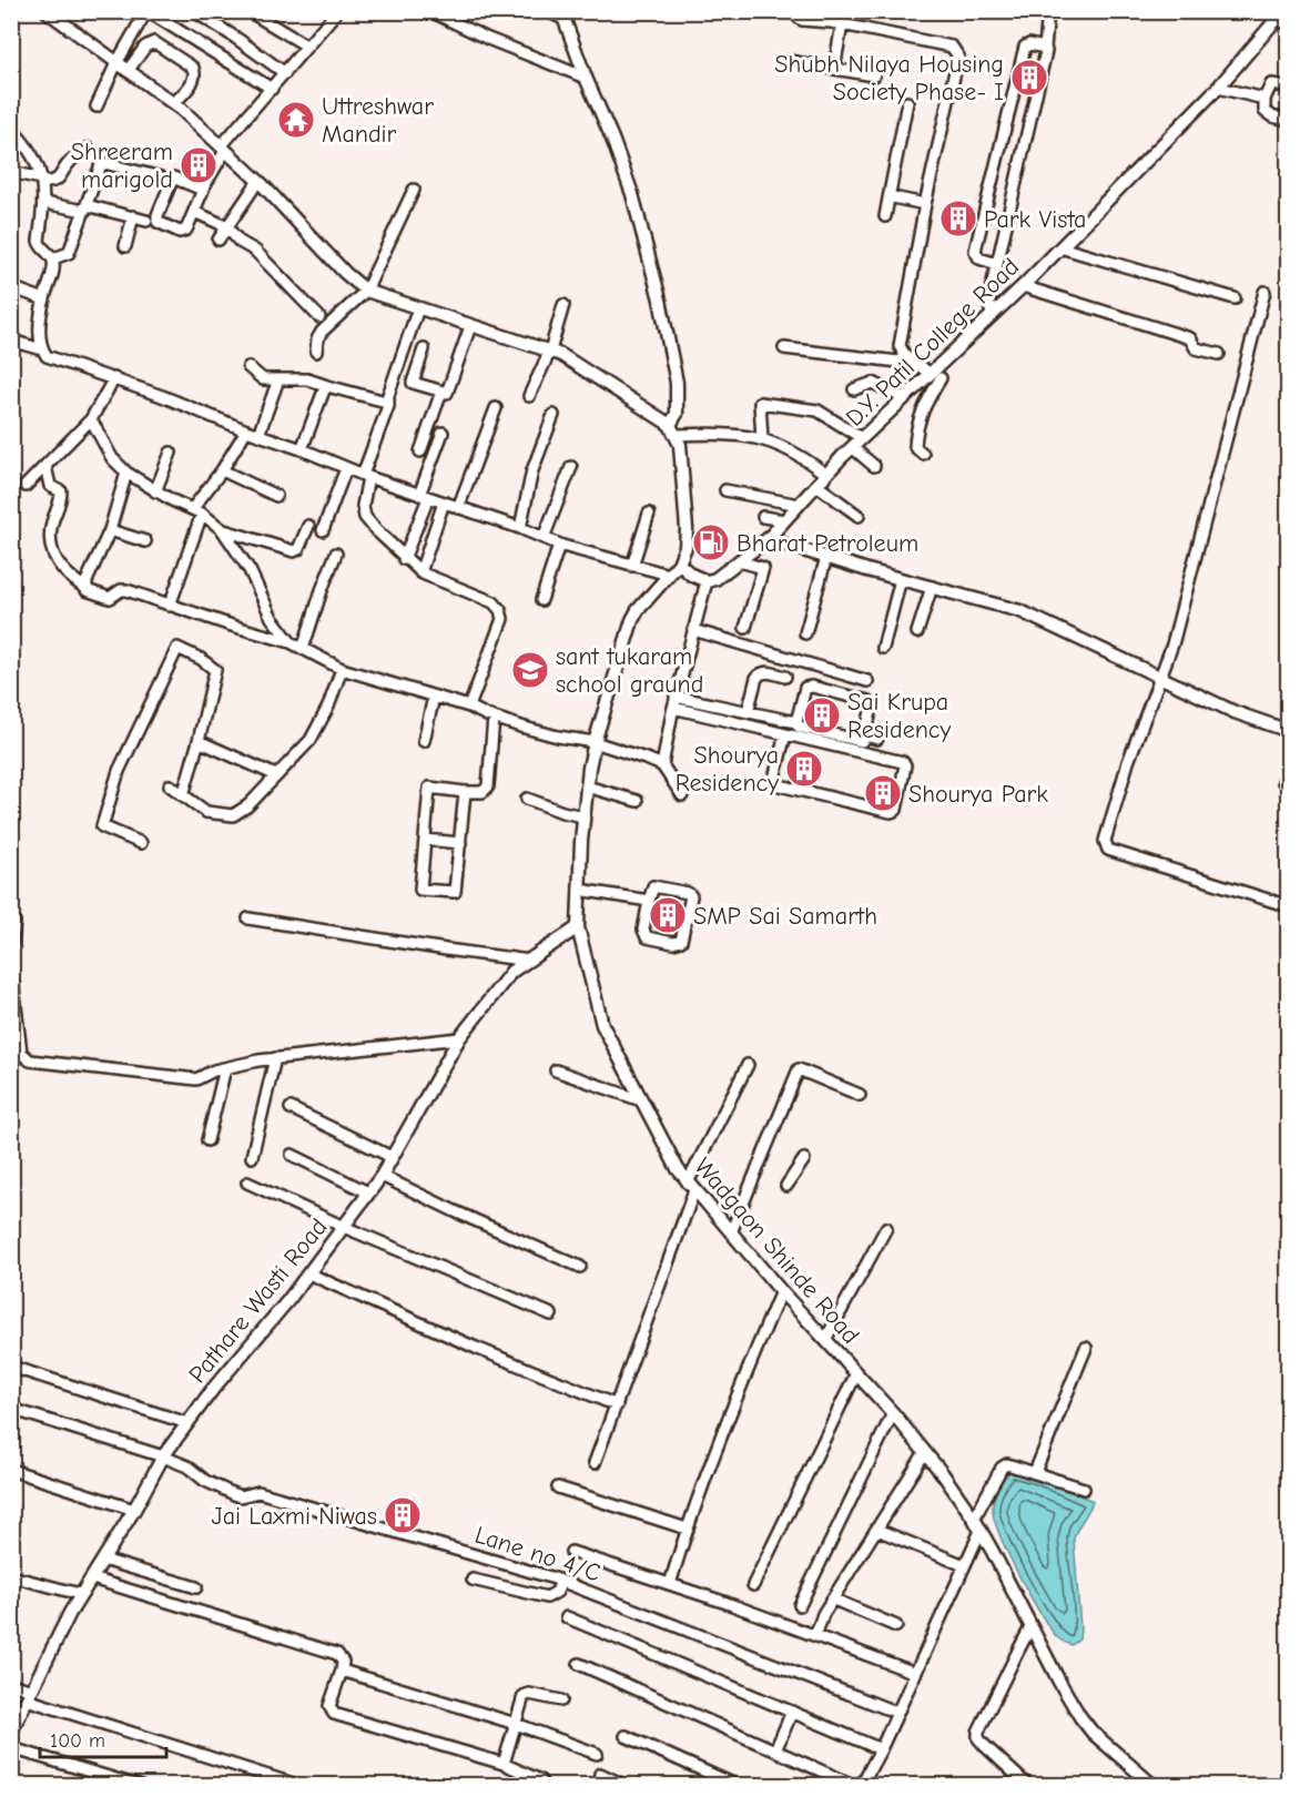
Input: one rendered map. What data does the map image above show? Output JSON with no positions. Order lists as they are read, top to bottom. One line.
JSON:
{"streets":{"street":["D.Y. Patil College Road","Wadgaon Shinde Road","Pathare Wasti Road","Lane no 4/C"]},"crossings":[["Wadgaon Shinde Road","Pathare Wasti Road"],["Pathare Wasti Road","Lane no 4/C"]],"places":{"building":["Shubh Nilaya Housing Society Phase- I","Shreeram marigold","Park Vista","Sai Krupa Residency","Shourya Residency","Shourya Park","SMP Sai Samarth","Jai Laxmi Niwas"],"temple":["Uttreshwar Mandir"],"fuel station":["Bharat Petroleum"],"school or university":["sant tukaram school graund"]},"scale_bar":"100 m"}
